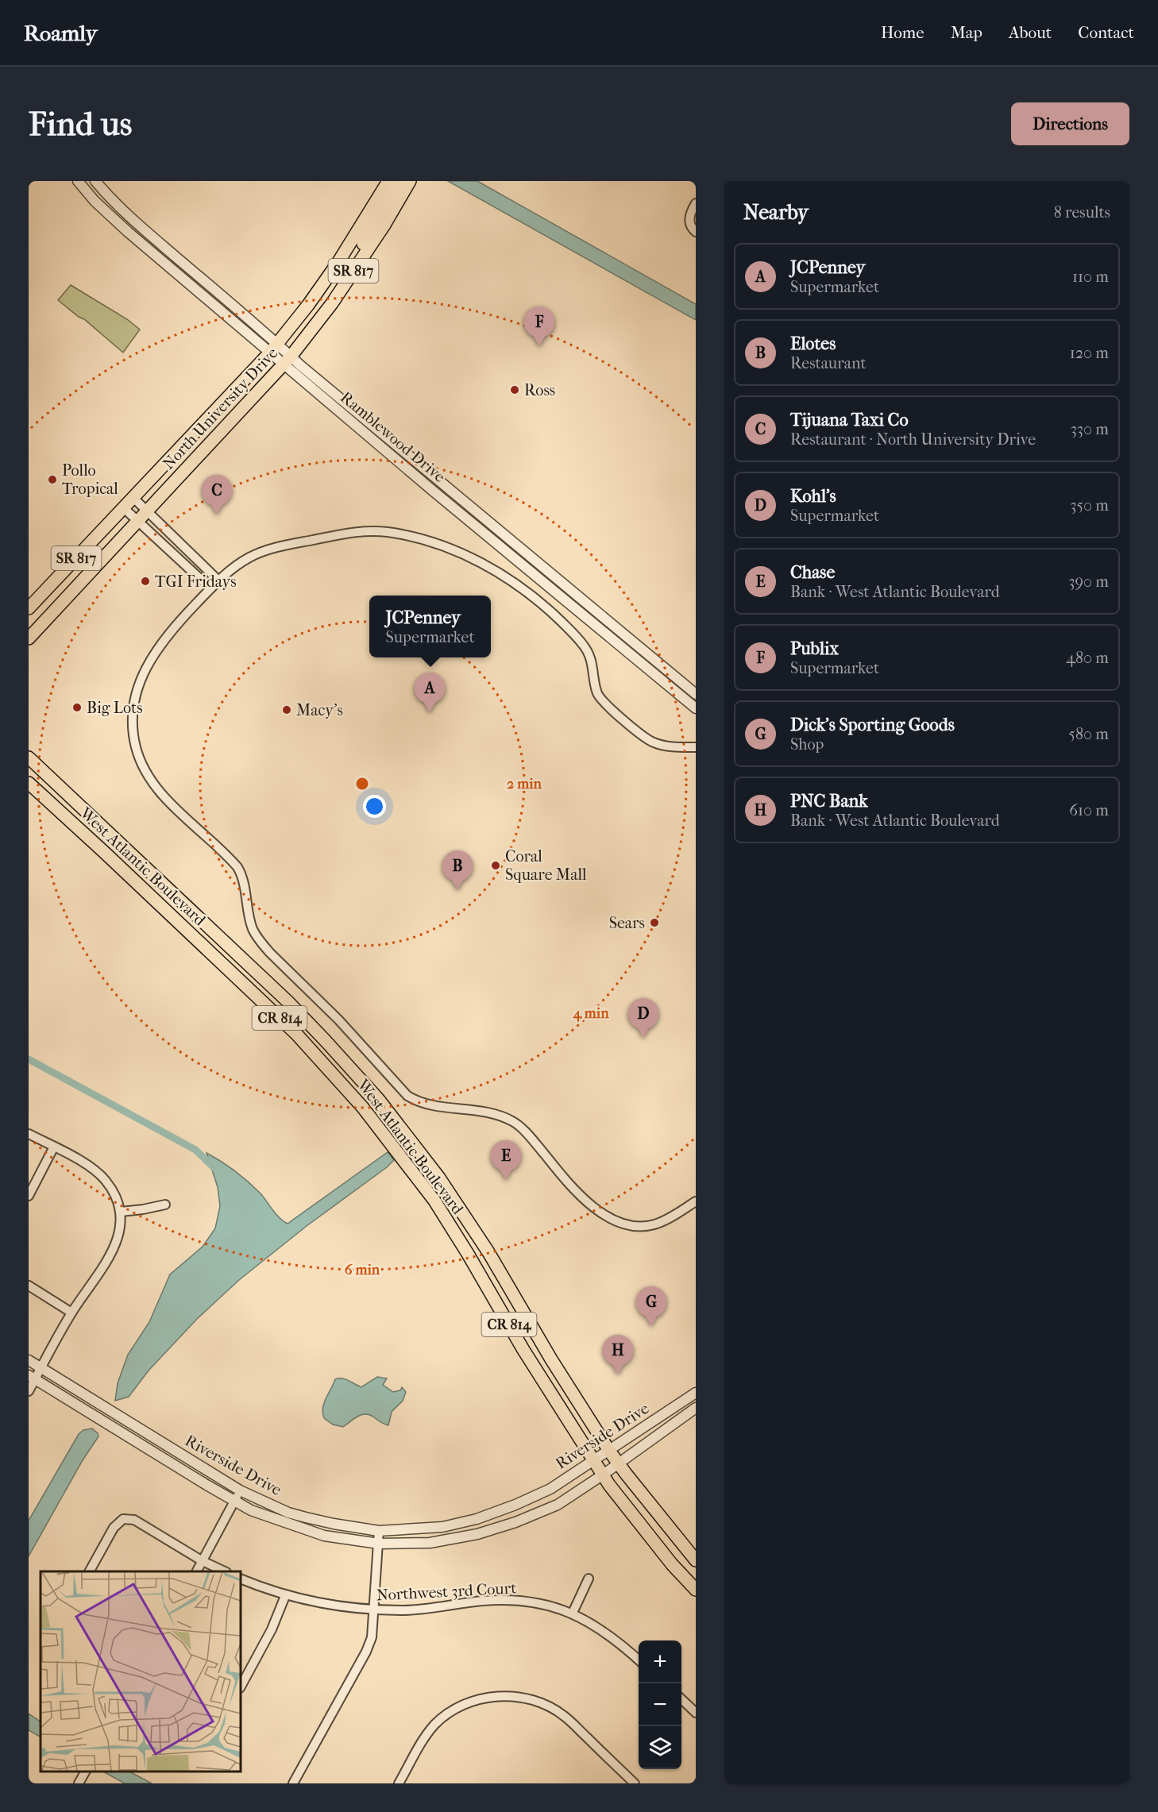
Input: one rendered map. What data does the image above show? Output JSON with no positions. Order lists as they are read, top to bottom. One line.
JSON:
{"streets":{"main road":["SR 817","North University Drive","West Atlantic Boulevard","CR 814"],"street":["Ramblewood Drive","Riverside Drive","Northwest 3rd Court"]},"crossings":[["North University Drive","Ramblewood Drive"],["West Atlantic Boulevard","Riverside Drive"]],"places":["Ross","Pollo Tropical","TGI Fridays","Big Lots","Macy's","Coral Square Mall","Sears"],"page":{"header":"Roamly","nav":["Home","Map","About","Contact"],"buttons":"Directions","title":"Find us","heading":["Nearby","8 results"],"list":[{"mark":"A","name":"JCPenney","note":"Supermarket","value":"110 m"},{"mark":"B","name":"Elotes","note":"Restaurant","value":"120 m"},{"mark":"C","name":"Tijuana Taxi Co","note":"Restaurant · North University Drive","value":"330 m"},{"mark":"D","name":"Kohl's","note":"Supermarket","value":"350 m"},{"mark":"E","name":"Chase","note":"Bank · West Atlantic Boulevard","value":"390 m"},{"mark":"F","name":"Publix","note":"Supermarket","value":"480 m"},{"mark":"G","name":"Dick's Sporting Goods","note":"Shop","value":"580 m"},{"mark":"H","name":"PNC Bank","note":"Bank · West Atlantic Boulevard","value":"610 m"}],"pins":["F","C","A","B","D","E","G","H"],"popup":["JCPenney","Supermarket"],"map_buttons":["+","−"]},"rings":["2 min","4 min","6 min"]}
